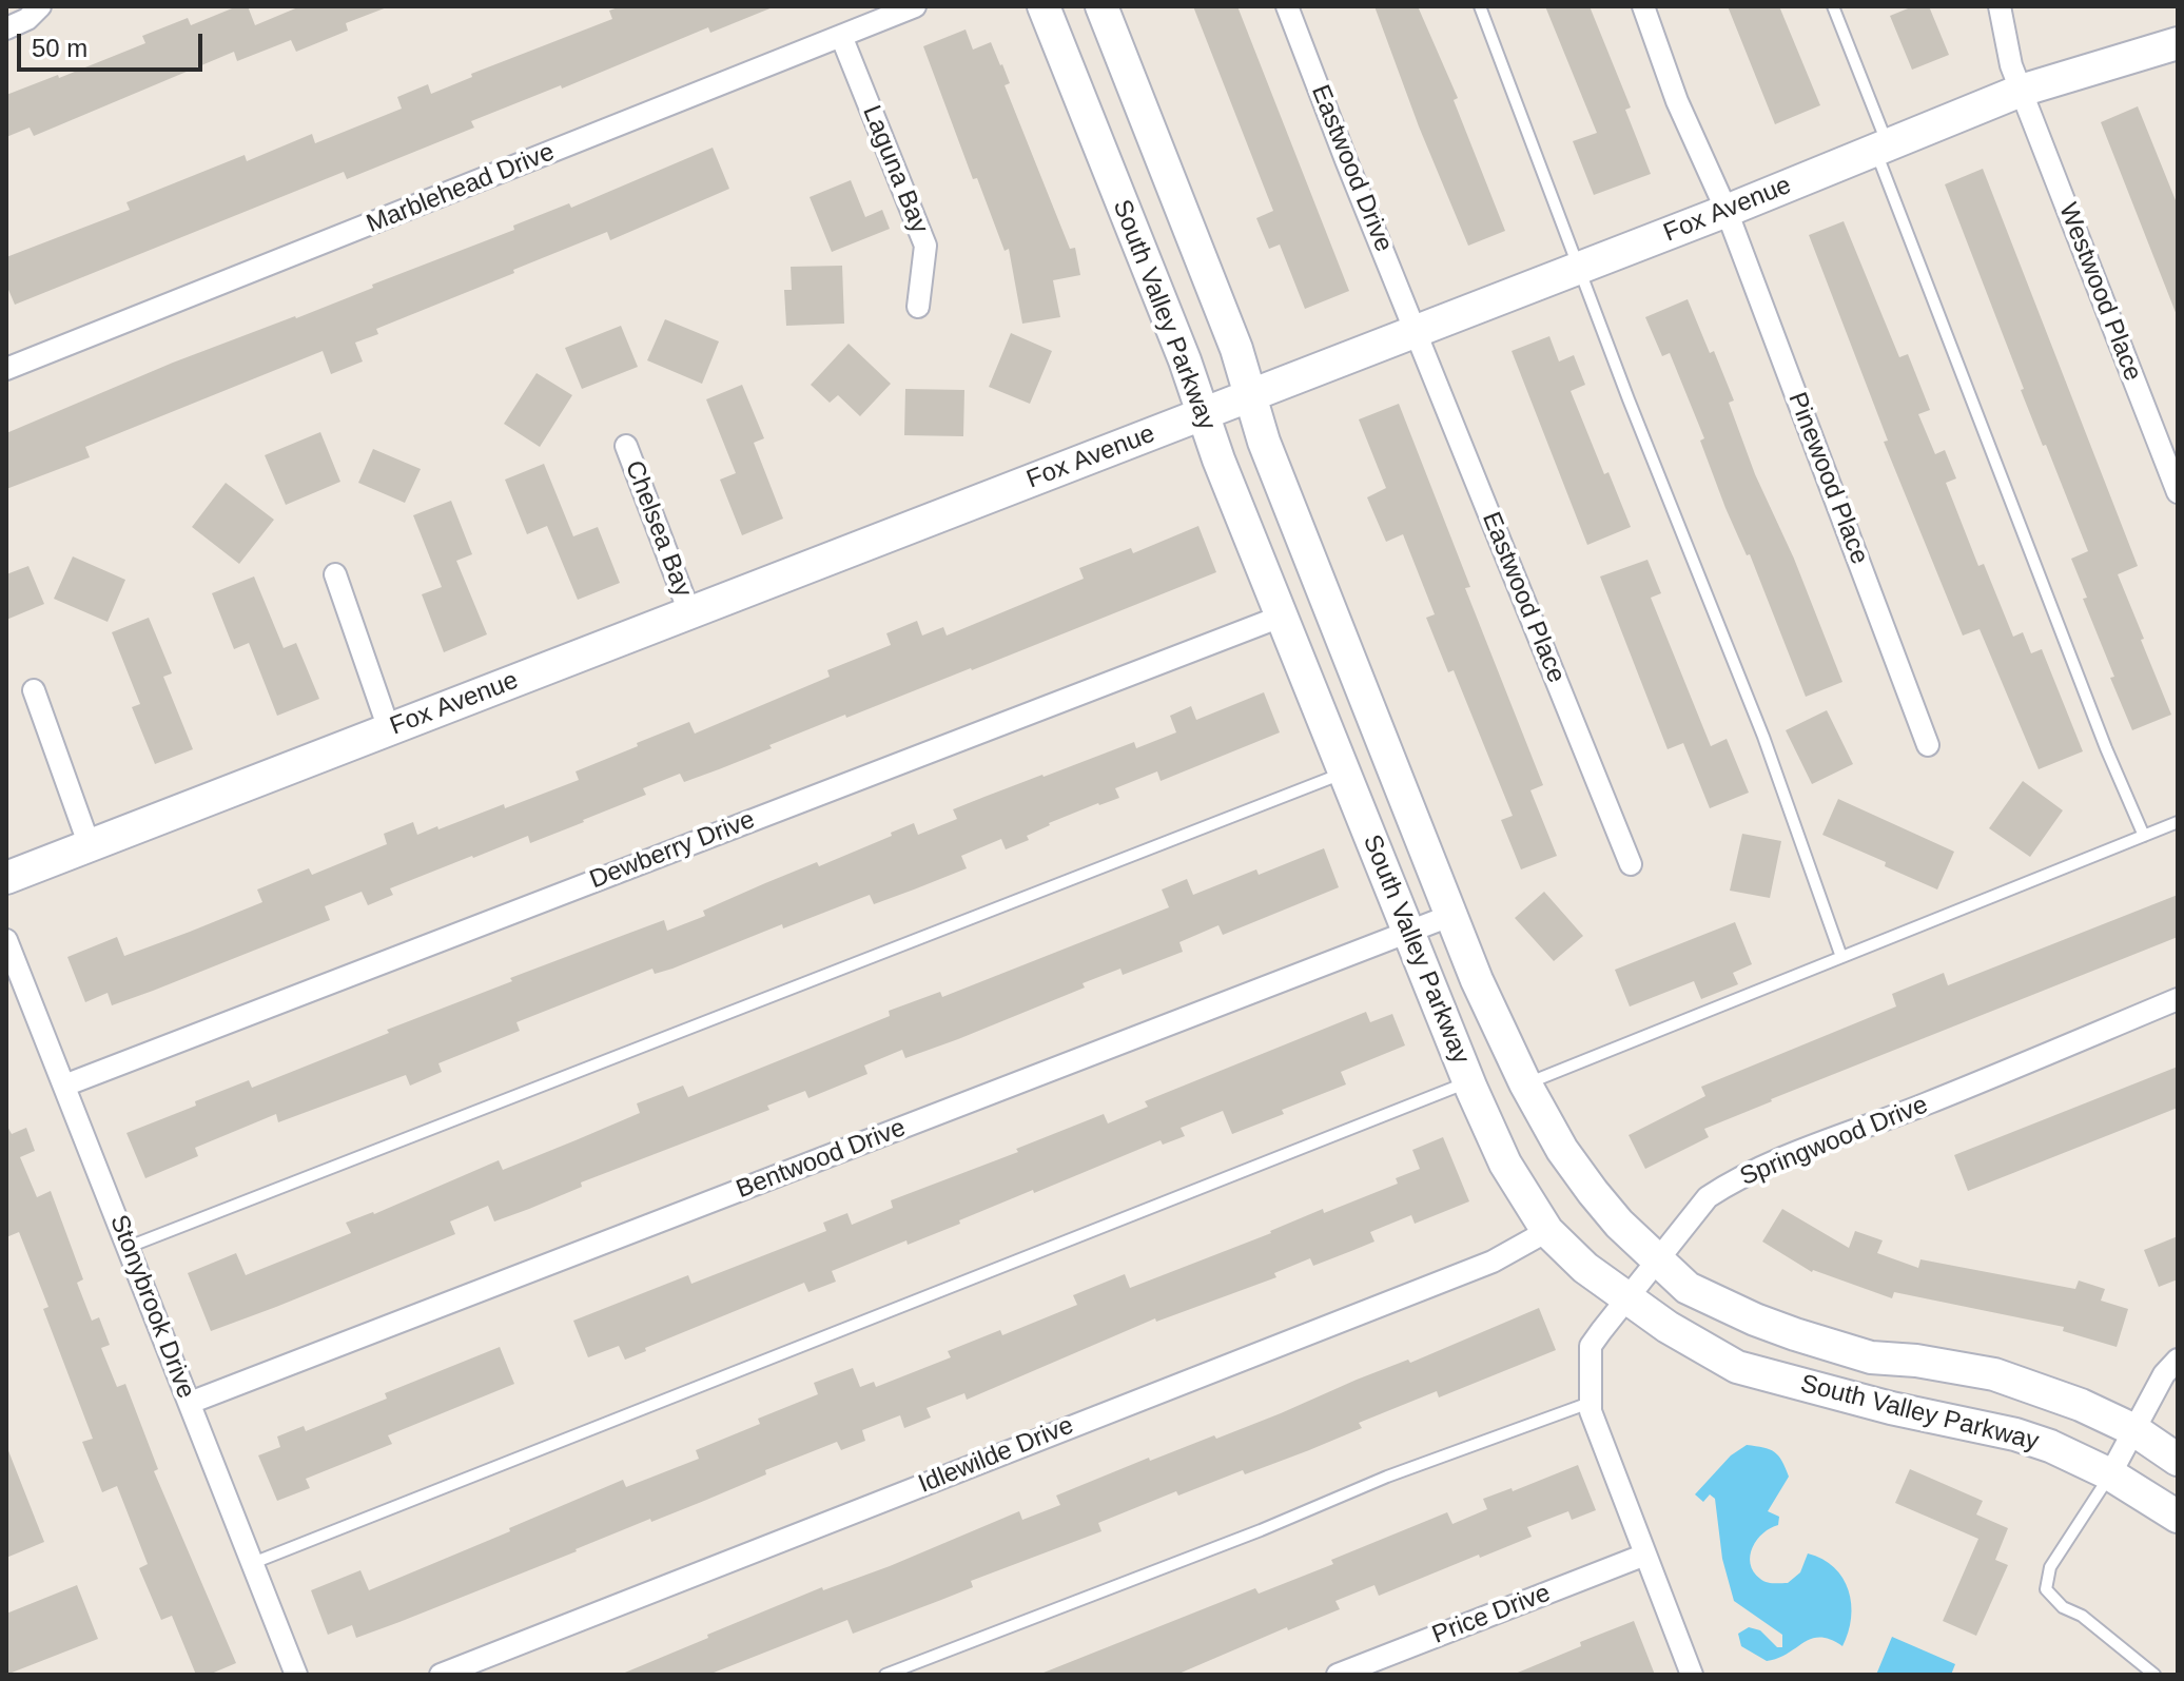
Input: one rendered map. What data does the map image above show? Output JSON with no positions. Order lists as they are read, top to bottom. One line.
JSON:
{"streets":{"main road":["Fox Avenue","South Valley Parkway"],"street":["Eastwood Drive","Laguna Bay","Marblehead Drive","Westwood Place","Pinewood Place","Chelsea Bay","Eastwood Place","Dewberry Drive","Springwood Drive","Bentwood Drive","Stonybrook Drive","Idlewilde Drive","Price Drive"]},"crossings":[["Eastwood Drive","Fox Avenue"],["Eastwood Drive","Eastwood Place"],["Laguna Bay","Marblehead Drive"],["Fox Avenue","Westwood Place"],["Fox Avenue","South Valley Parkway"],["Fox Avenue","Pinewood Place"],["Fox Avenue","Chelsea Bay"],["Fox Avenue","Eastwood Place"],["South Valley Parkway","Dewberry Drive"],["South Valley Parkway","Springwood Drive"],["South Valley Parkway","Bentwood Drive"],["South Valley Parkway","Idlewilde Drive"],["Dewberry Drive","Stonybrook Drive"],["Springwood Drive","Price Drive"],["Bentwood Drive","Stonybrook Drive"]],"scale_bar":"50 m"}
